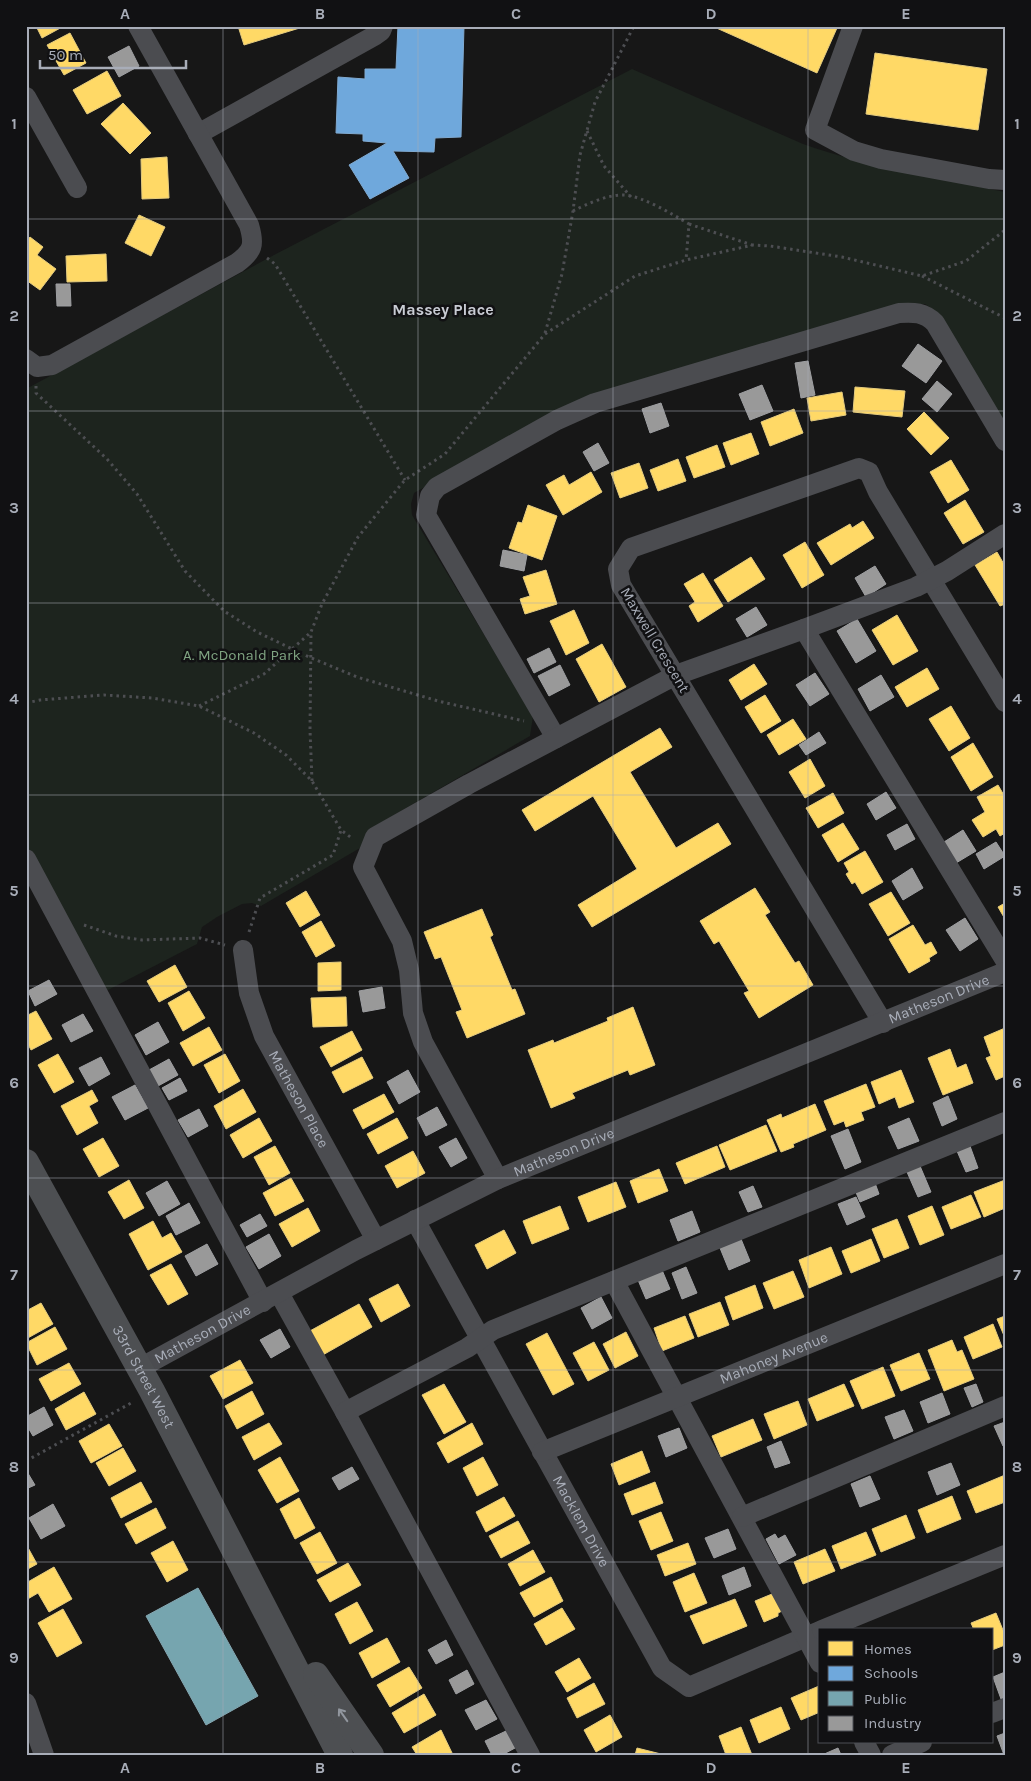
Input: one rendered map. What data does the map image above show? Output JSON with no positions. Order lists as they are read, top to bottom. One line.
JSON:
{"streets":{"main road":["33rd Street West"],"street":["Maxwell Crescent","Matheson Drive","Matheson Place","Mahoney Avenue","Macklem Drive"]},"crossings":[["Maxwell Crescent","Matheson Drive"],["Matheson Drive","Matheson Place"],["Matheson Drive","33rd Street West"],["Matheson Drive","Macklem Drive"],["Mahoney Avenue","Macklem Drive"]],"districts":["Massey Place"],"parks":["A. McDonald Park"],"legend":["Homes","Schools","Public","Industry"],"scale_bar":"50 m","grid":{"columns":["A","B","C","D","E"],"rows":["1","2","3","4","5","6","7","8","9"]}}
